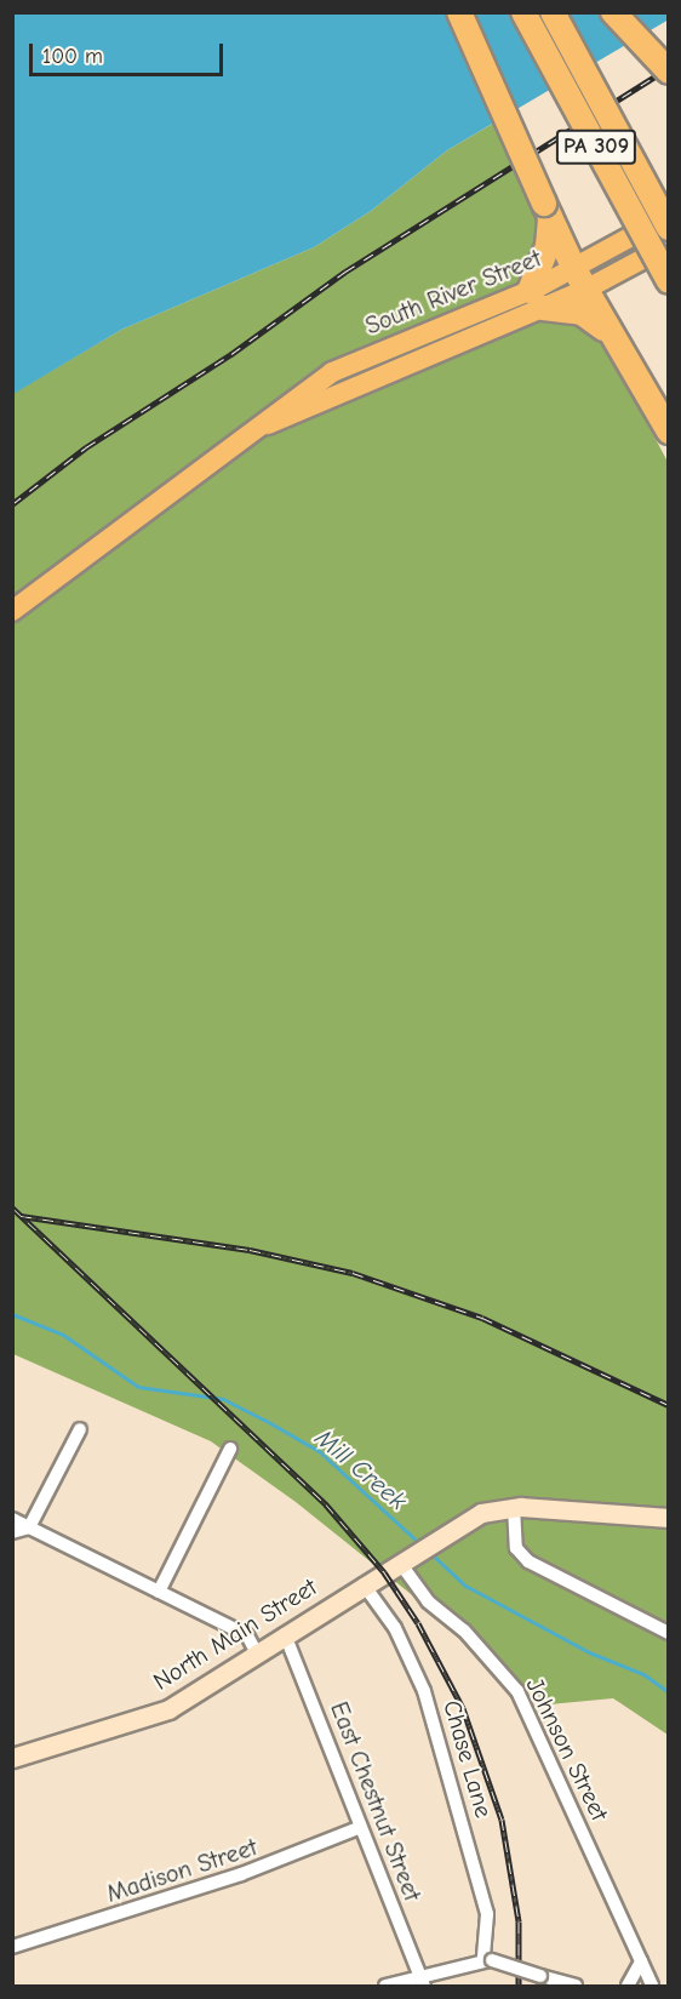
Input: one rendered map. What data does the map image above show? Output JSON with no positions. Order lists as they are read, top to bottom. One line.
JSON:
{"streets":{"highway":["PA 309"],"main road":["South River Street","North Main Street"],"street":["Johnson Street","Chase Lane","East Chestnut Street","Madison Street"]},"crossings":[["North Main Street","Johnson Street"],["North Main Street","Chase Lane"],["North Main Street","East Chestnut Street"],["East Chestnut Street","Madison Street"]],"water":["Mill Creek"],"scale_bar":"100 m"}
